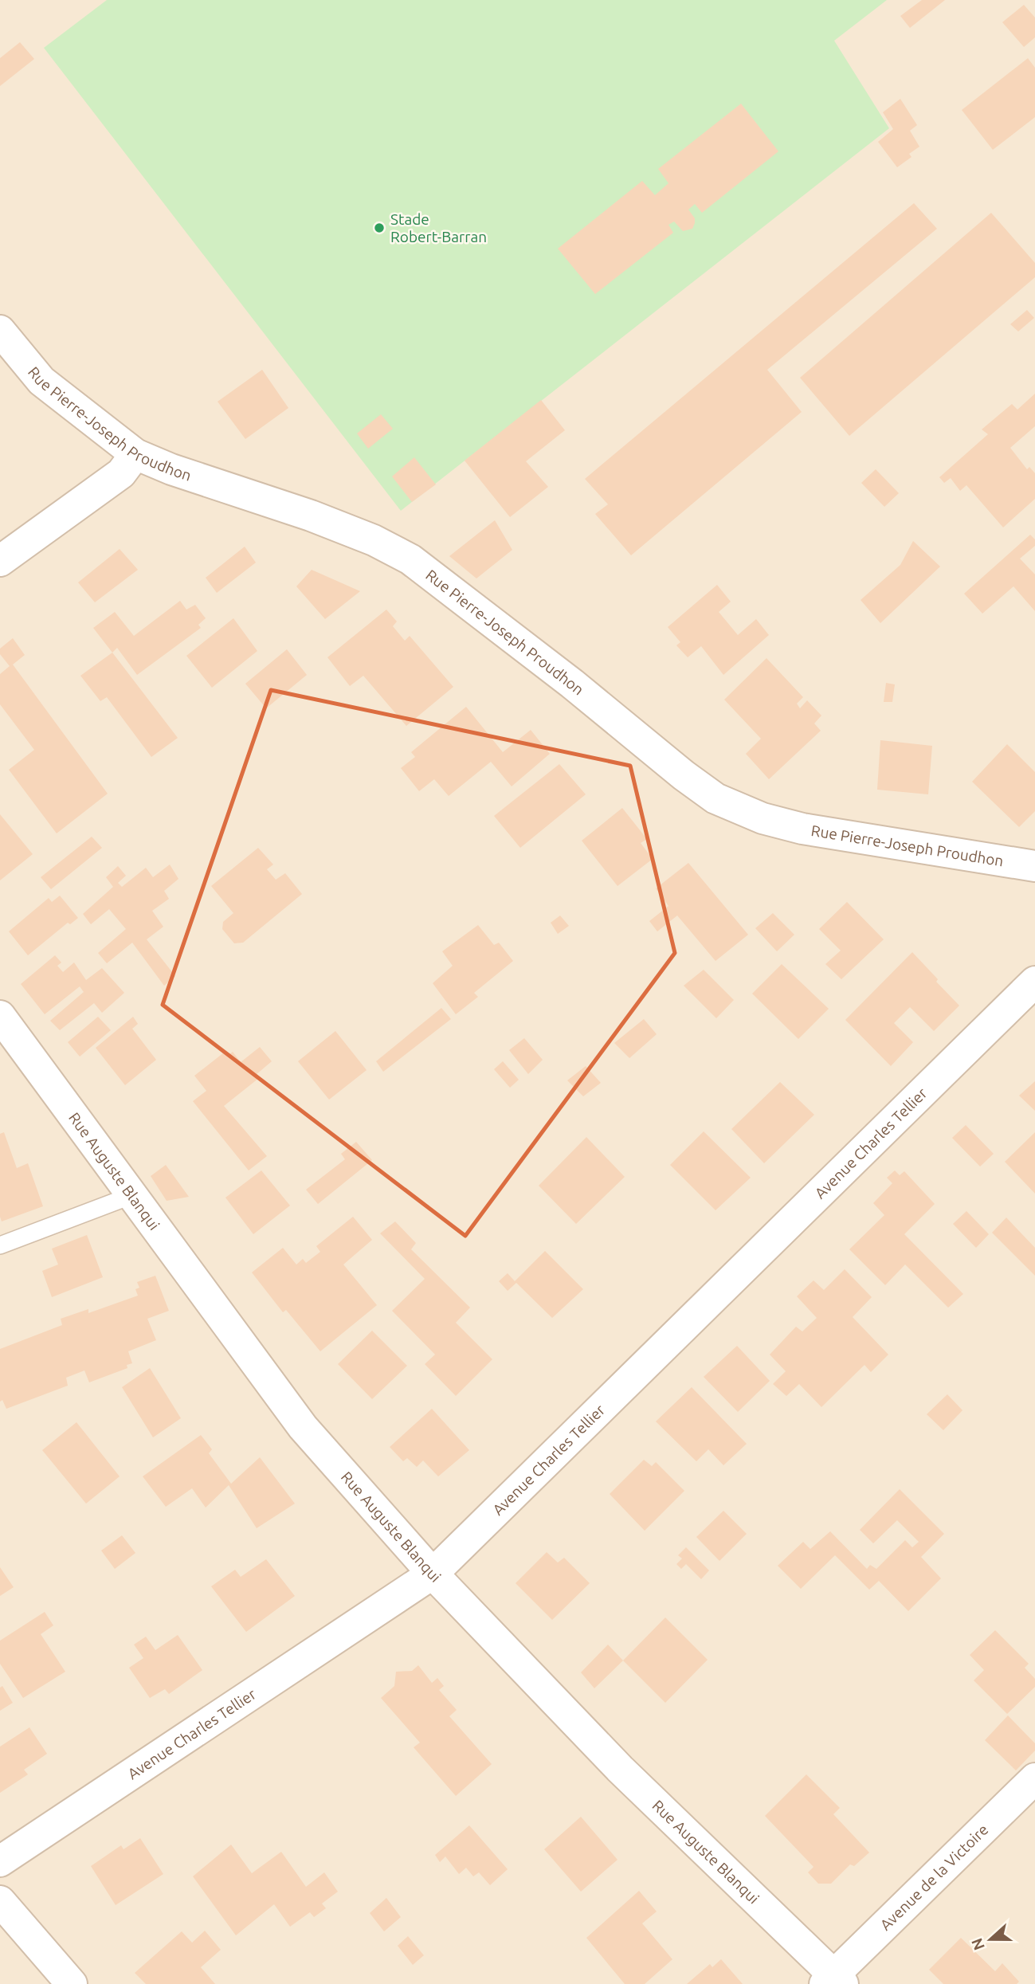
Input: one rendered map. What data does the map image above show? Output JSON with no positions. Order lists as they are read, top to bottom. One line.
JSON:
{"streets":{"street":["Rue Pierre-Joseph Proudhon","Avenue Charles Tellier","Rue Auguste Blanqui","Avenue de la Victoire"]},"crossings":[["Avenue Charles Tellier","Rue Auguste Blanqui"],["Rue Auguste Blanqui","Avenue de la Victoire"]],"places":["Stade Robert-Barran"],"north":"left"}
